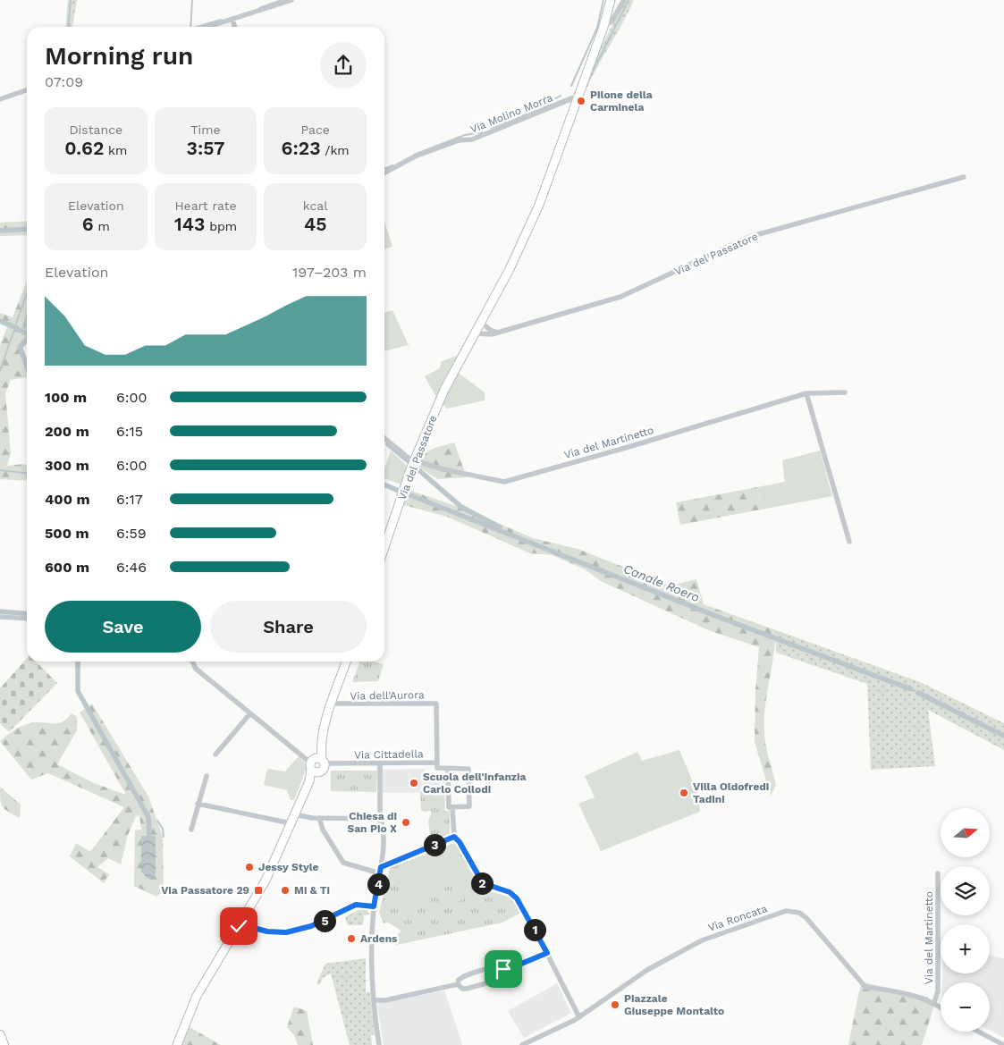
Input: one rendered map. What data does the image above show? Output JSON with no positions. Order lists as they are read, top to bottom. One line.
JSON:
{"streets":{"street":["Via Molino Morra","Via del Passatore","Via del Martinetto","Via dell'Aurora","Via Cittadella","Via Roncata"]},"crossings":[["Via Molino Morra","Via del Passatore"],["Via del Passatore","Via del Martinetto"],["Via del Martinetto","Via Roncata"],["Via dell'Aurora","Via Cittadella"]],"water":["Canale Roero"],"places":{"other":["Pilone della Carminela","Scuola dell'Infanzia Carlo Collodi","Villa Oldofredi Tadini","Chiesa di San Pio X","Jessy Style","Mi & Ti","Ardens","Piazzale Giuseppe Montalto"],"transit":["Via Passatore 29"]},"north":"right","page":{"heading":["Morning run","07:09"],"stats":[["Distance","0.62 km"],["Time","3:57"],["Pace","6:23 /km"],["Elevation","6 m"],["Heart rate","143 bpm"],["kcal","45"]],"chart":["Elevation","197–203 m"],"list":[{"name":"100 m","note":"6:00"},{"name":"200 m","note":"6:15"},{"name":"300 m","note":"6:00"},{"name":"400 m","note":"6:17"},{"name":"500 m","note":"6:59"},{"name":"600 m","note":"6:46"}],"buttons":["Save","Share"],"map_buttons":["+","−"],"pins":["3","2","4","5","1"]}}
